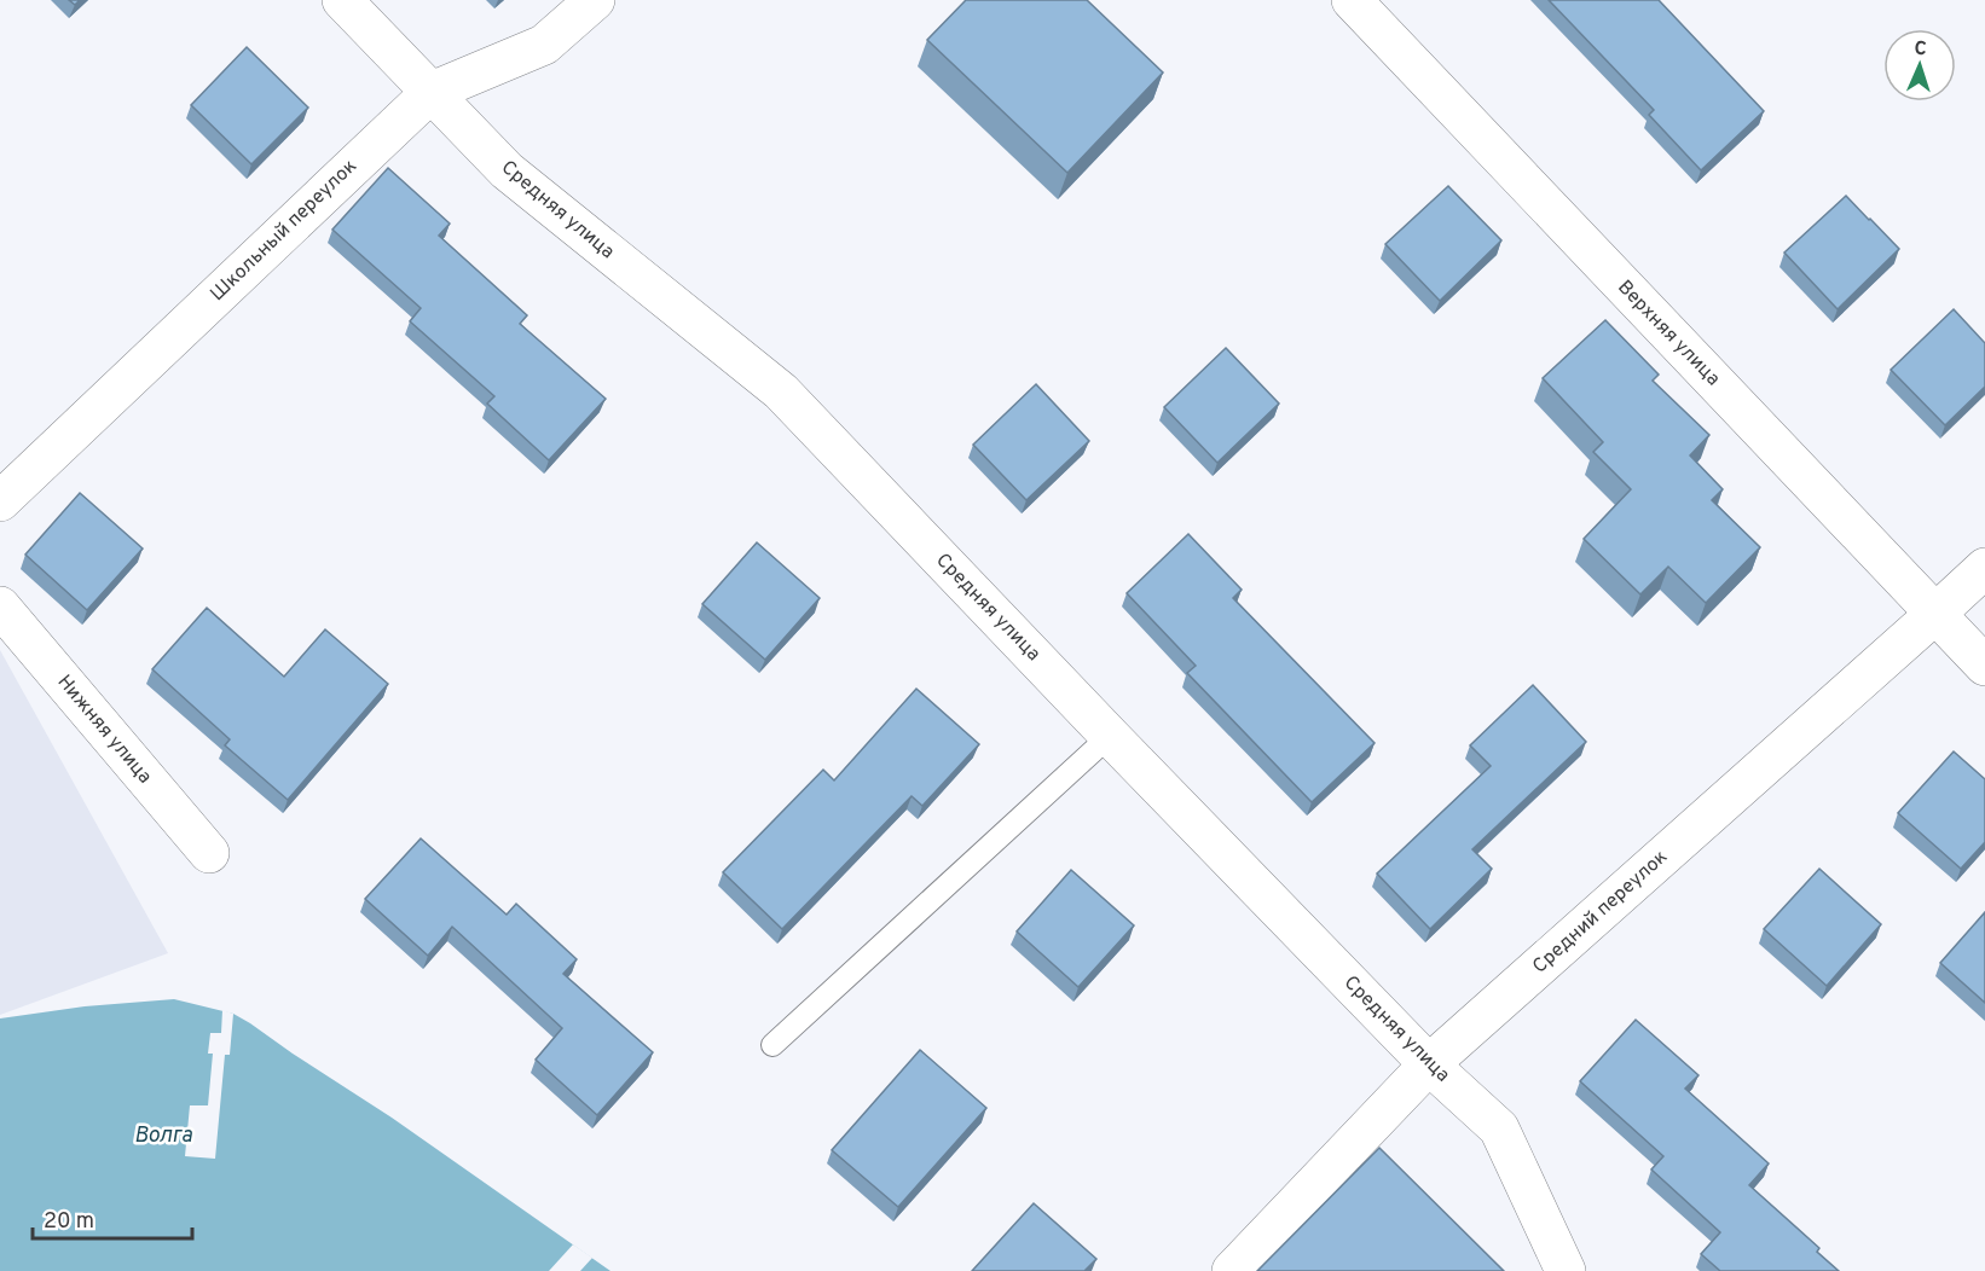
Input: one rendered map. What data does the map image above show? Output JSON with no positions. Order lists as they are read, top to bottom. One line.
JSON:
{"streets":{"street":["Средняя улица","Школьный переулок","Верхняя улица","Нижняя улица","Средний переулок"]},"crossings":[["Средняя улица","Школьный переулок"],["Средняя улица","Средний переулок"],["Верхняя улица","Средний переулок"]],"water":["Волга"],"scale_bar":"20 m","north":"top"}
